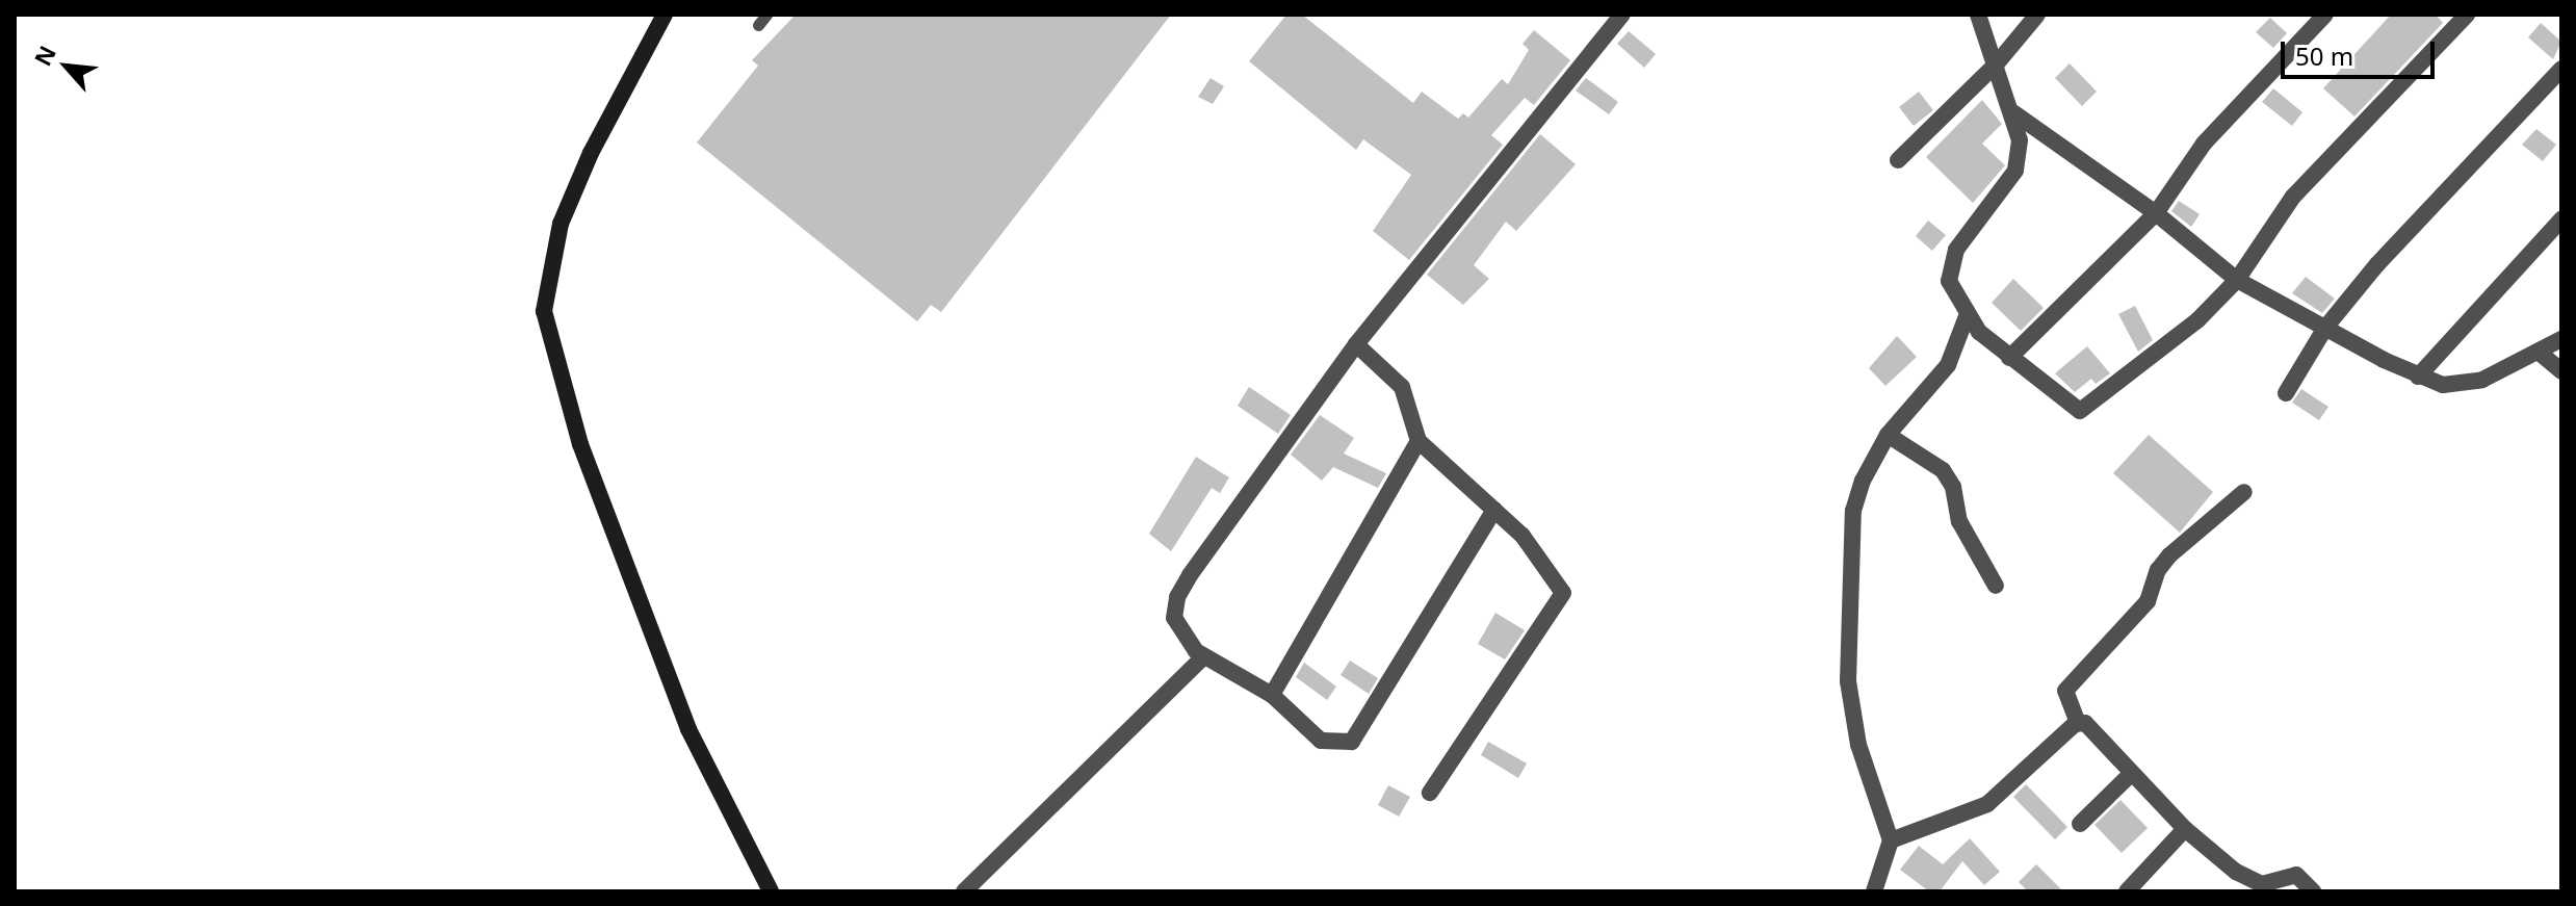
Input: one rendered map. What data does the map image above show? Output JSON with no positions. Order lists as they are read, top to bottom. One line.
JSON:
{"scale_bar":"50 m","north":"top left"}
